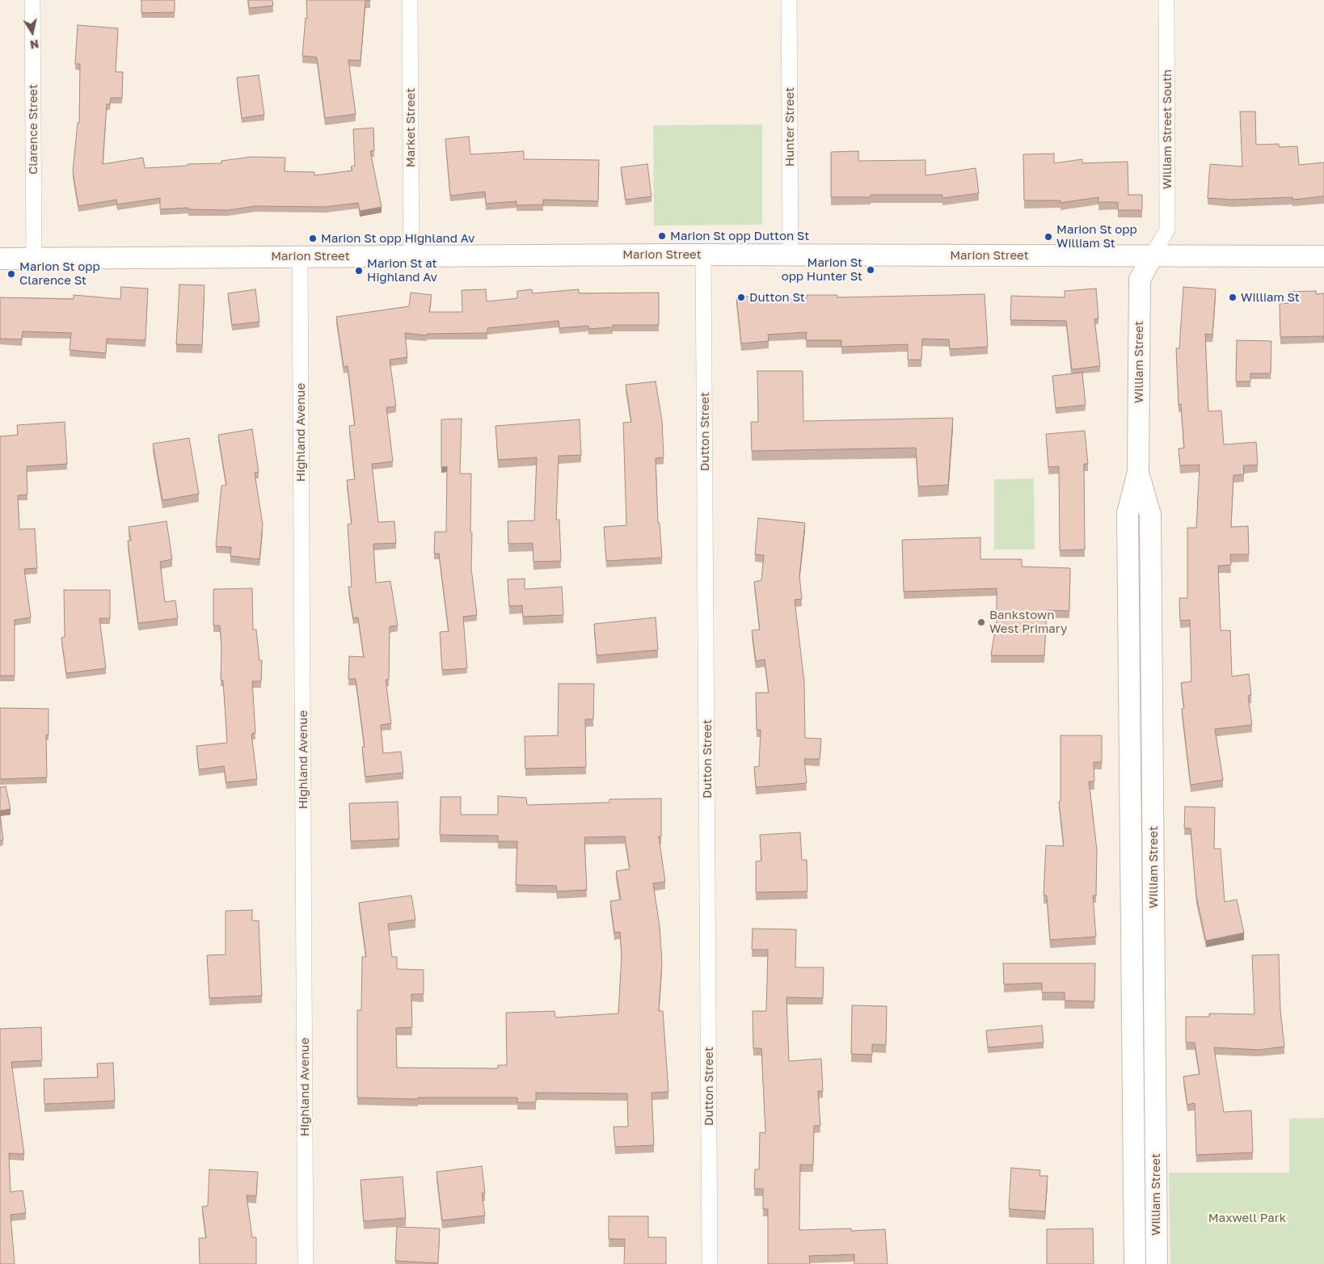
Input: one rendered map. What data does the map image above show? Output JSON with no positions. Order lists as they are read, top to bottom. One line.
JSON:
{"streets":{"street":["Hunter Street","Market Street","Clarence Street","William Street South","Marion Street","William Street","Dutton Street","Highland Avenue"]},"crossings":[["Hunter Street","Marion Street"],["Market Street","Marion Street"],["Clarence Street","Marion Street"],["William Street South","Marion Street"],["William Street South","William Street"],["Marion Street","William Street"],["Marion Street","Dutton Street"],["Marion Street","Highland Avenue"]],"parks":["Maxwell Park"],"places":["Marion St opp Dutton St","Marion St opp William St","Marion St opp Highland Av","Marion St opp Hunter St","Marion St at Highland Av","Marion St opp Clarence St","Dutton St","William St","Bankstown West Primary"],"north":"bottom"}
